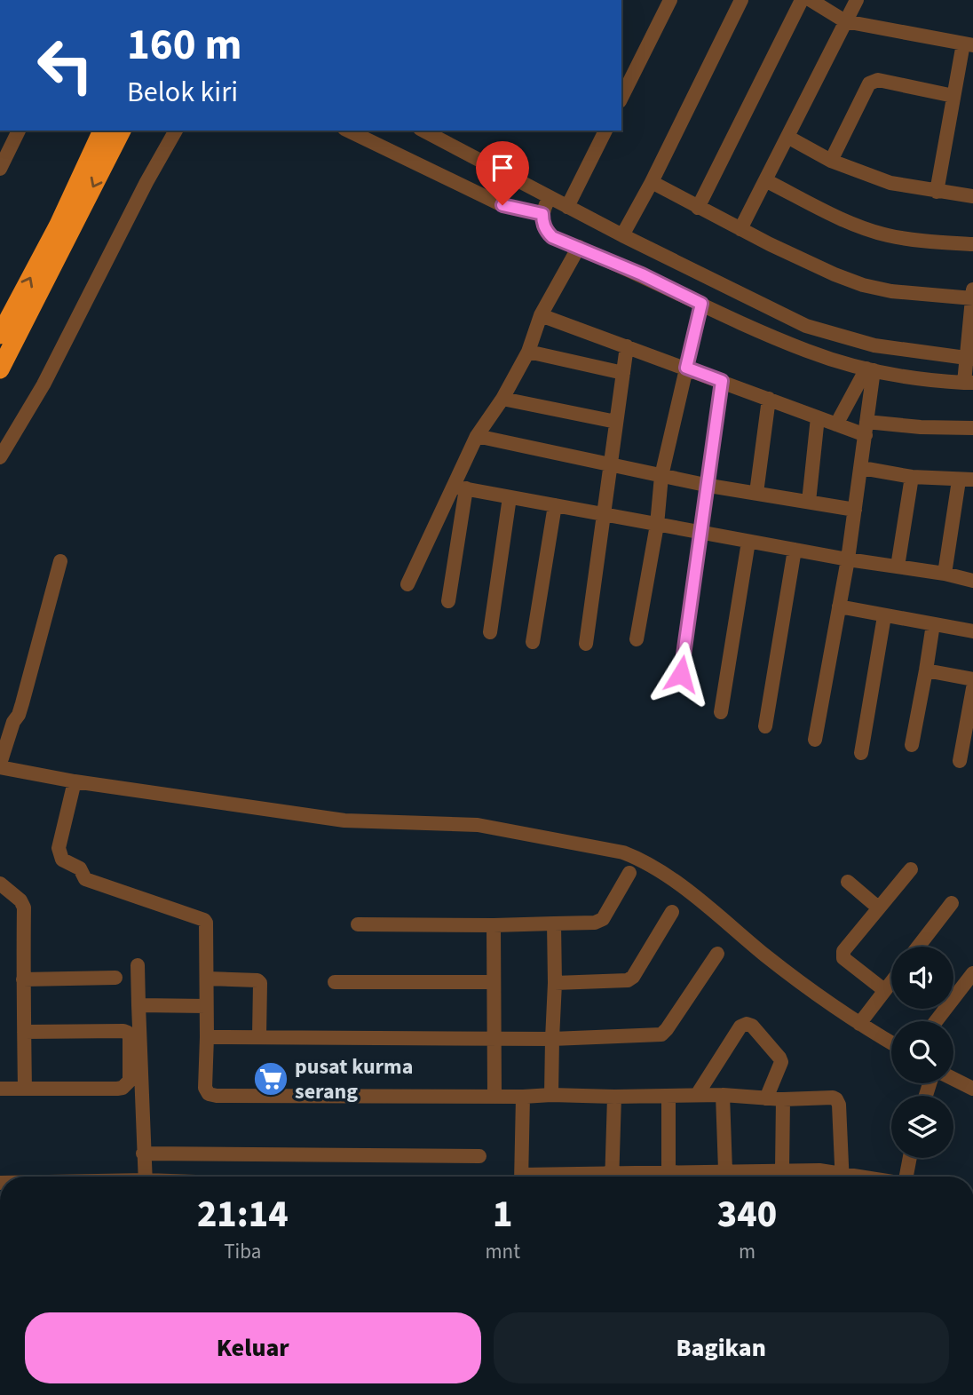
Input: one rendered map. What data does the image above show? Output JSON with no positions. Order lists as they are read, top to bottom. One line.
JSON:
{"places":{"supermarket":["pusat kurma serang"]},"page":{"turn":["160 m","Belok kiri"],"eta":["21:14","Tiba","1","mnt","340","m"],"buttons":["Keluar","Bagikan"]}}
